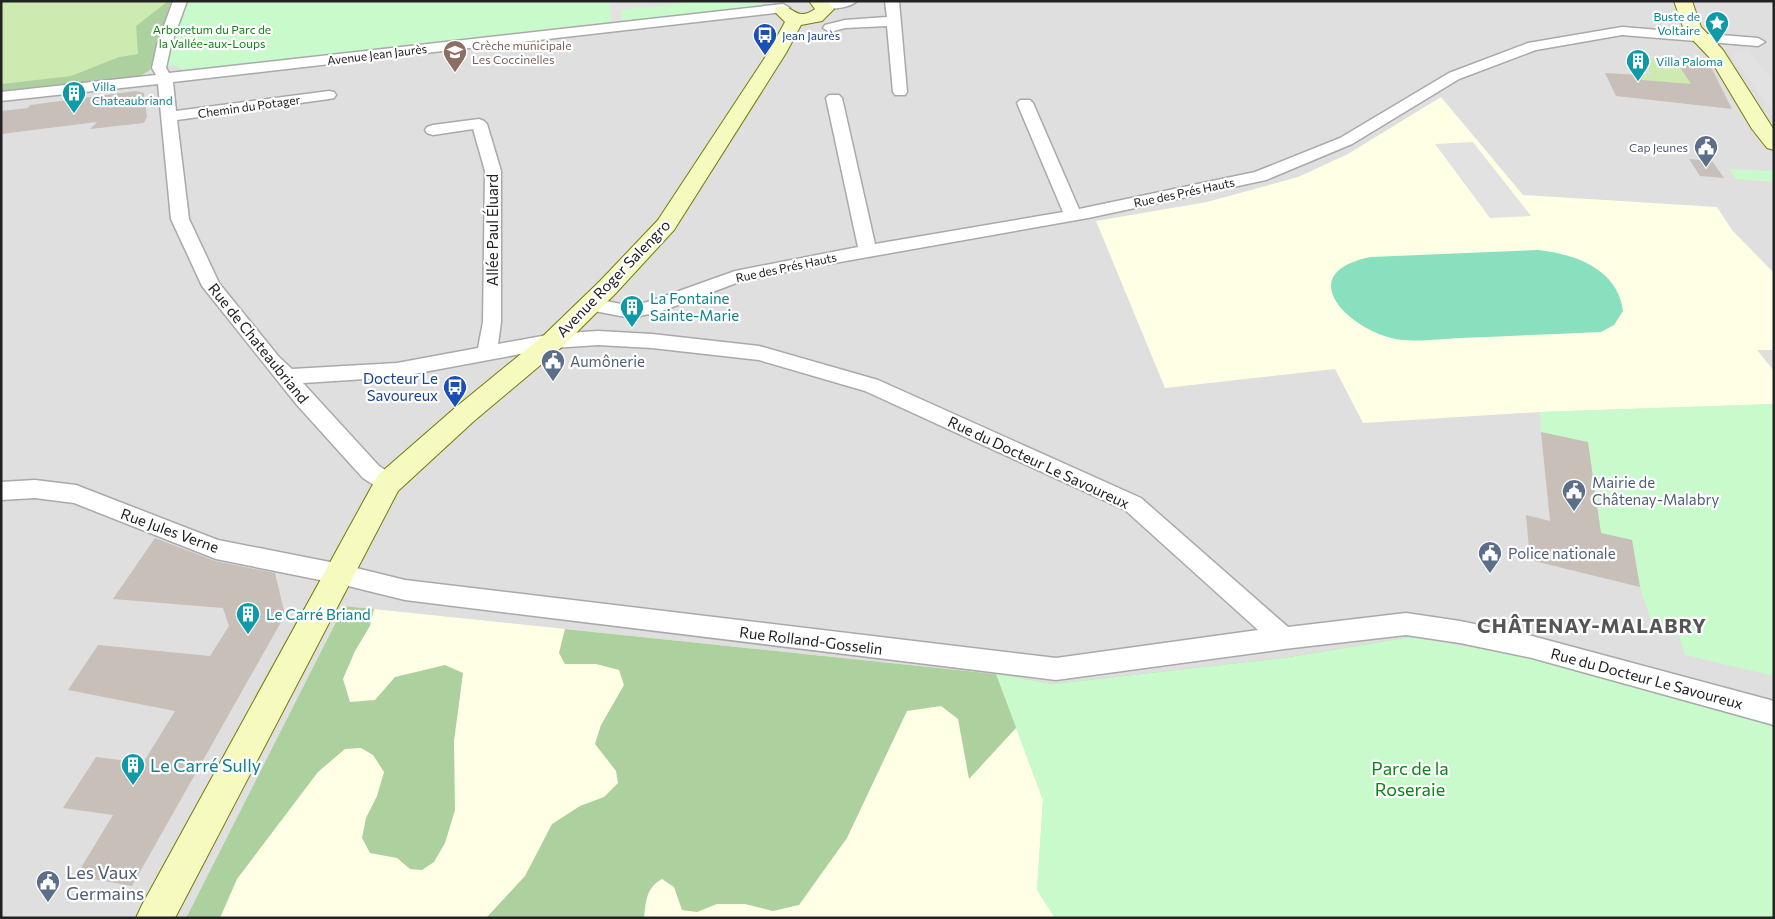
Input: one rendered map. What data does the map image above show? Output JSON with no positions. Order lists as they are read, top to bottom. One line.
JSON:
{"streets":{"main road":["Avenue Roger Salengro"],"street":["Avenue Jean Jaurès","Chemin du Potager","Rue des Prés Hauts","Allée Paul Éluard","Rue de Chateaubriand","Rue du Docteur Le Savoureux","Rue Jules Verne","Rue Rolland-Gosselin"]},"crossings":[["Avenue Jean Jaurès","Avenue Roger Salengro"],["Avenue Jean Jaurès","Rue de Chateaubriand"],["Chemin du Potager","Rue de Chateaubriand"],["Rue des Prés Hauts","Avenue Roger Salengro"],["Allée Paul Éluard","Rue du Docteur Le Savoureux"],["Avenue Roger Salengro","Rue de Chateaubriand"],["Avenue Roger Salengro","Rue du Docteur Le Savoureux"],["Avenue Roger Salengro","Rue Jules Verne"],["Avenue Roger Salengro","Rue Rolland-Gosselin"],["Rue de Chateaubriand","Rue du Docteur Le Savoureux"],["Rue du Docteur Le Savoureux","Rue Rolland-Gosselin"],["Rue Jules Verne","Rue Rolland-Gosselin"]],"districts":["CHÂTENAY-MALABRY"],"parks":["Arboretum du Parc de la Vallée-aux-Loups","Parc de la Roseraie"],"places":{"place":["Buste de Voltaire"],"bus stop":["Jean Jaurès","Docteur Le Savoureux"],"school or university":["Crèche municipale Les Coccinelles"],"building":["Villa Paloma","Villa Chateaubriand","La Fontaine Sainte-Marie","Le Carré Briand","Le Carré Sully"],"public building":["Cap Jeunes","Aumônerie","Mairie de Châtenay-Malabry","Police nationale","Les Vaux Germains"]}}
